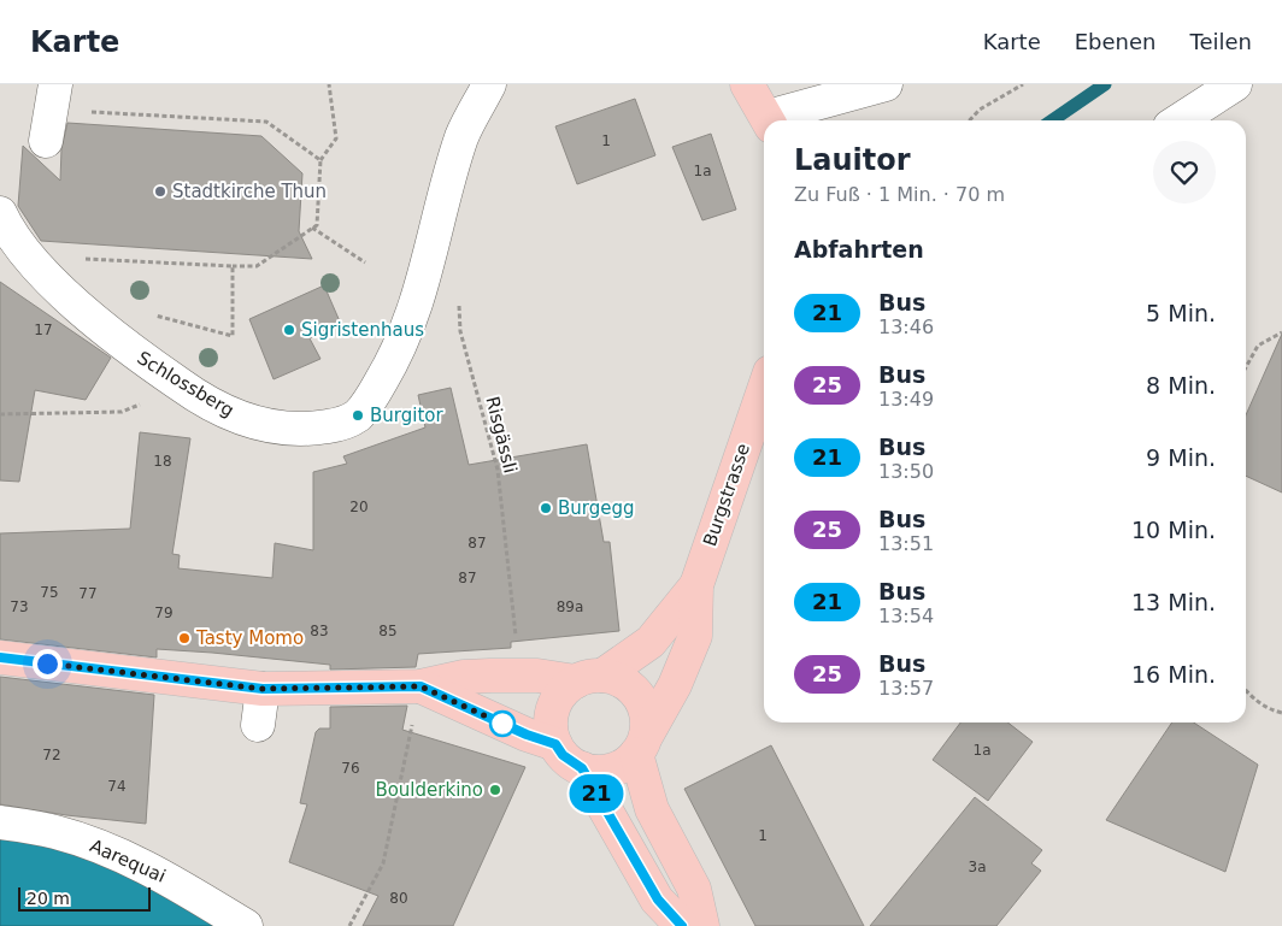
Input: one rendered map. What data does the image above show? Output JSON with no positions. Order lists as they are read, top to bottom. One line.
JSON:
{"streets":{"main road":["Burgstrasse"],"street":["Schlossberg","Aarequai"],"path":["Risgässli"]},"places":["Stadtkirche Thun","Sigristenhaus","Burgitor","Burgegg","Tasty Momo","Boulderkino"],"lines":["bus line 21"],"house_numbers":["1","1a","17","18","20","87","87","75","77","73","89a","79","83","85","1a","72","76","74","1","3a","80"],"scale_bar":"20 m","page":{"header":"Karte","nav":["Karte","Ebenen","Teilen"],"on_map":"21","heading":[["Lauitor","Zu Fuß · 1 Min. · 70 m"],"Abfahrten"],"list":[{"mark":"21","name":"Bus","note":"13:46","value":"5 Min."},{"mark":"25","name":"Bus","note":"13:49","value":"8 Min."},{"mark":"21","name":"Bus","note":"13:50","value":"9 Min."},{"mark":"25","name":"Bus","note":"13:51","value":"10 Min."},{"mark":"21","name":"Bus","note":"13:54","value":"13 Min."},{"mark":"25","name":"Bus","note":"13:57","value":"16 Min."}],"scale":"20 m"}}
